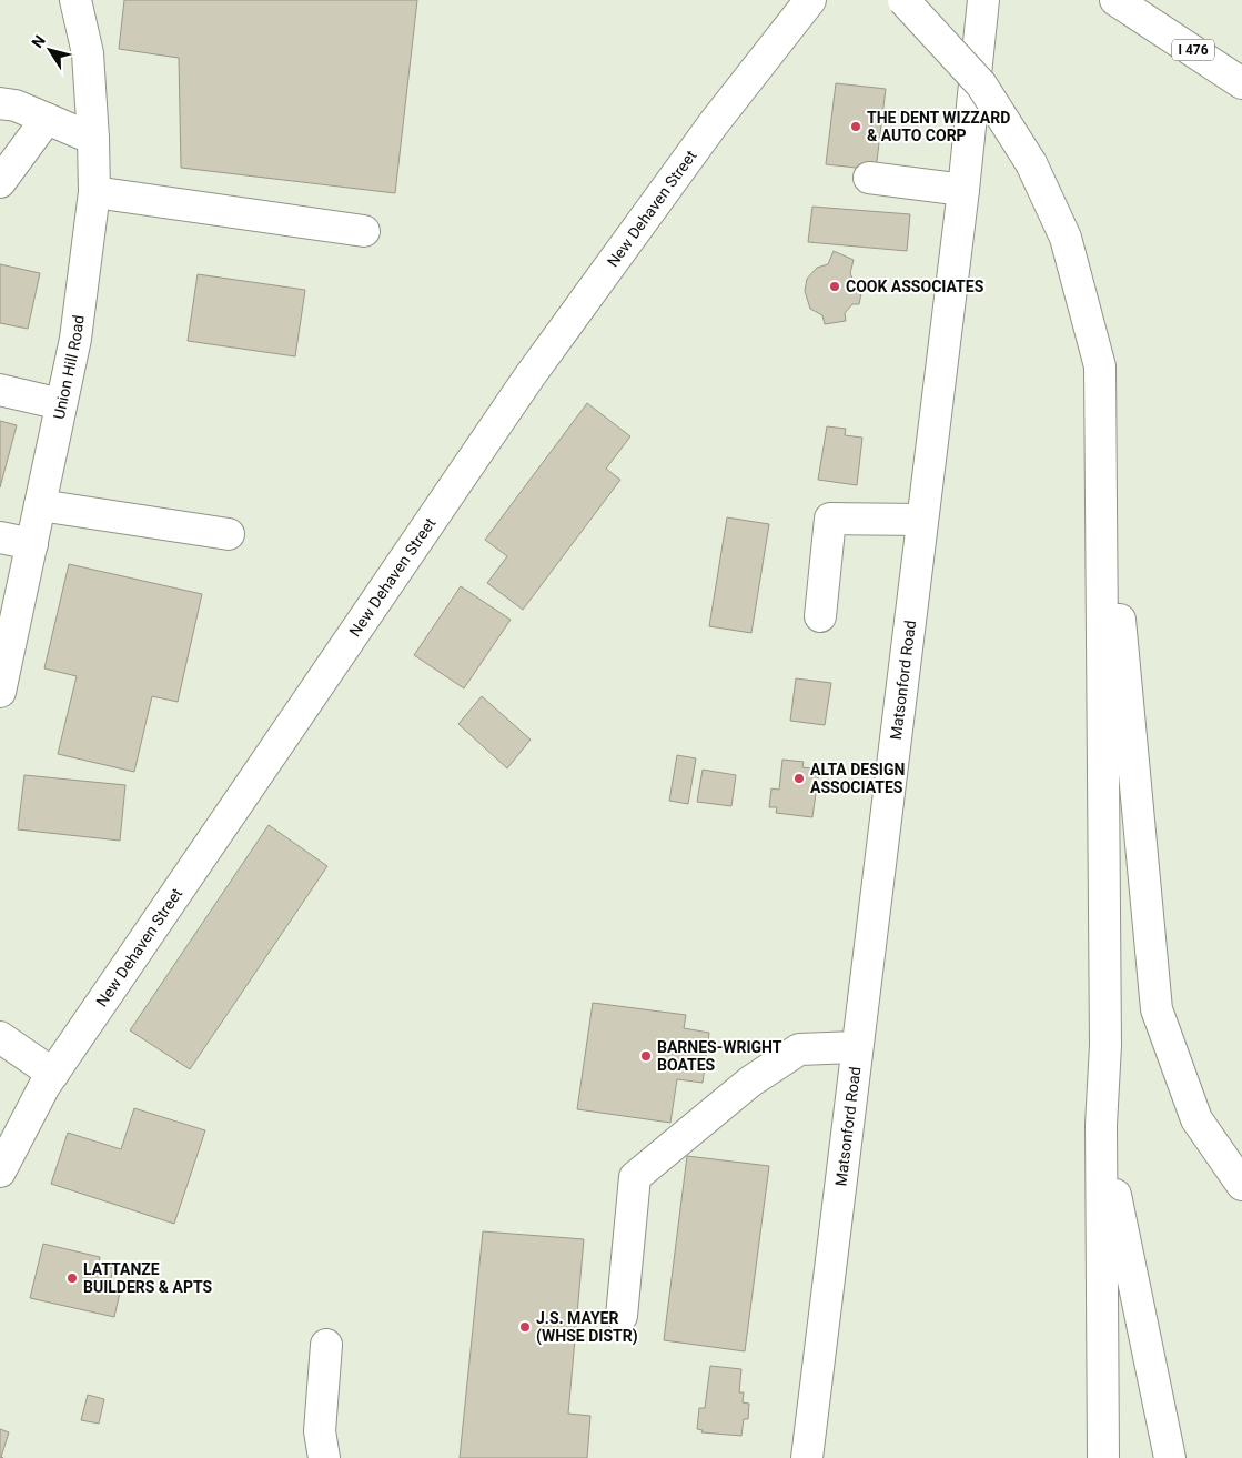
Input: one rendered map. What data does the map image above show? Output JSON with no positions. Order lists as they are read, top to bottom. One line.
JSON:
{"streets":{"main road":["I 476","New Dehaven Street","Union Hill Road","Matsonford Road"]},"places":["THE DENT WIZZARD & AUTO CORP","COOK ASSOCIATES","ALTA DESIGN ASSOCIATES","BARNES-WRIGHT BOATES","LATTANZE BUILDERS & APTS","J.S. MAYER (WHSE DISTR)"],"north":"top left"}
